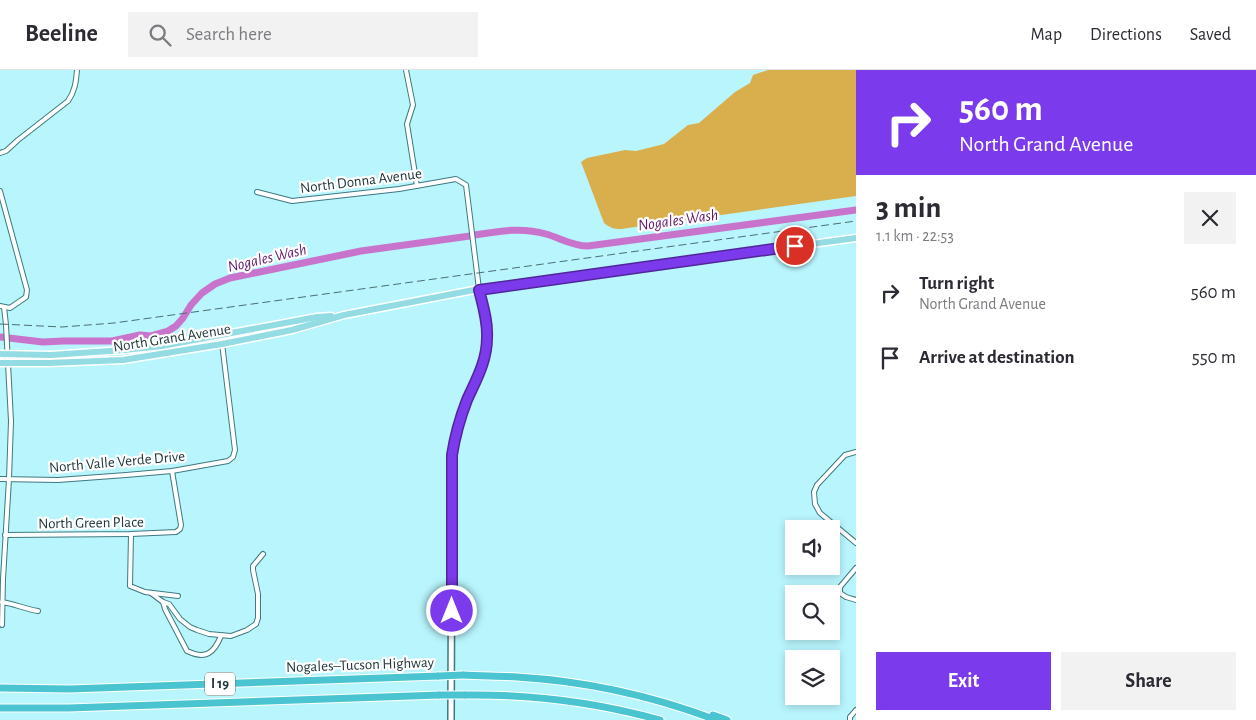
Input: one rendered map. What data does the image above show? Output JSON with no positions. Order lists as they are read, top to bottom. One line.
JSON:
{"streets":{"highway":["Nogales–Tucson Highway","I 19"],"main road":["North Grand Avenue"],"street":["North Donna Avenue","North Valle Verde Drive","North Green Place"]},"crossings":[["North Donna Avenue","North Grand Avenue"],["North Grand Avenue","North Valle Verde Drive"],["North Valle Verde Drive","North Green Place"]],"water":["Nogales Wash"],"page":{"header":"Beeline","search":"Search here","nav":["Map","Directions","Saved"],"turn":["560 m","North Grand Avenue"],"heading":["3 min","1.1 km · 22:53"],"list":[{"name":"Turn right","note":"North Grand Avenue","value":"560 m"},{"name":"Arrive at destination","value":"550 m"}],"buttons":["Exit","Share"]}}
